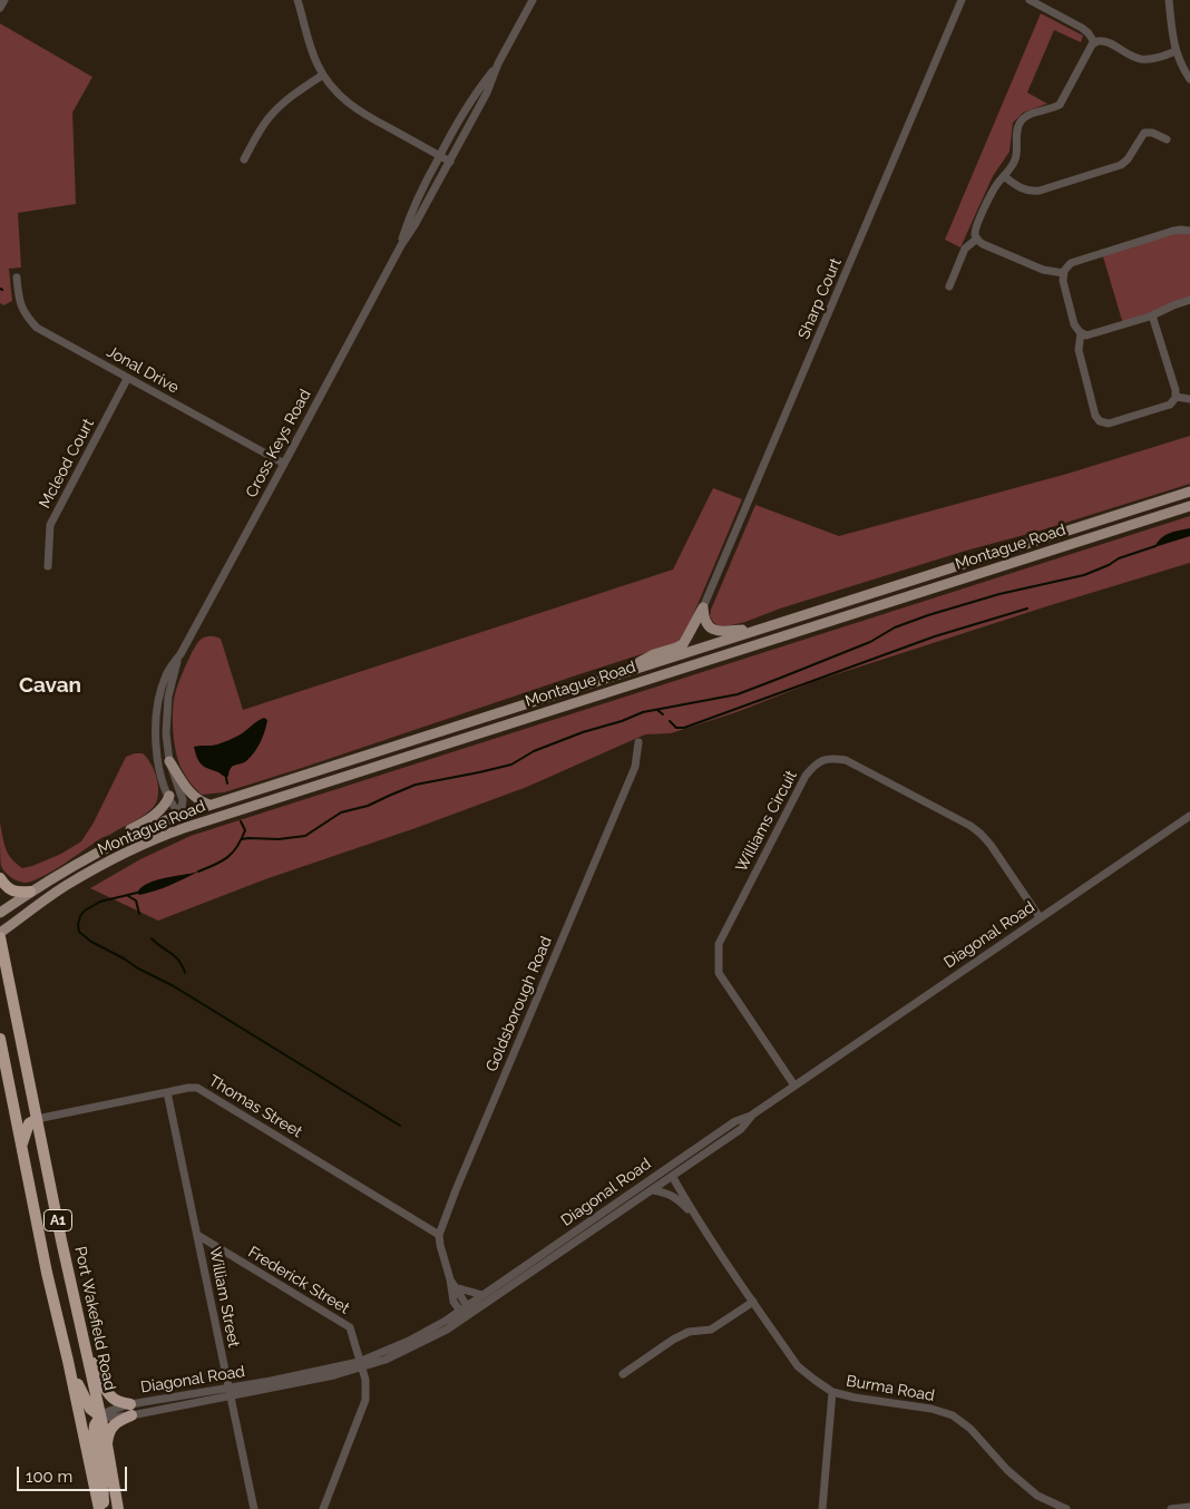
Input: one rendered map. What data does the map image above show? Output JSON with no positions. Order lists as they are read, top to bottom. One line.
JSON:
{"streets":{"highway":["A1","Port Wakefield Road"],"main road":["Montague Road"],"street":["Sharp Court","Jonal Drive","Cross Keys Road","Mcleod Court","Williams Circuit","Diagonal Road","Goldsborough Road","Thomas Street","Frederick Street","William Street","Burma Road"]},"crossings":[["Jonal Drive","Cross Keys Road"],["Jonal Drive","Mcleod Court"],["Cross Keys Road","Montague Road"],["Montague Road","Port Wakefield Road"],["Williams Circuit","Diagonal Road"],["Diagonal Road","Frederick Street"],["Diagonal Road","William Street"],["Diagonal Road","Port Wakefield Road"],["Goldsborough Road","Thomas Street"],["Thomas Street","William Street"],["Thomas Street","Port Wakefield Road"],["Frederick Street","William Street"]],"districts":["Cavan"],"scale_bar":"100 m"}
